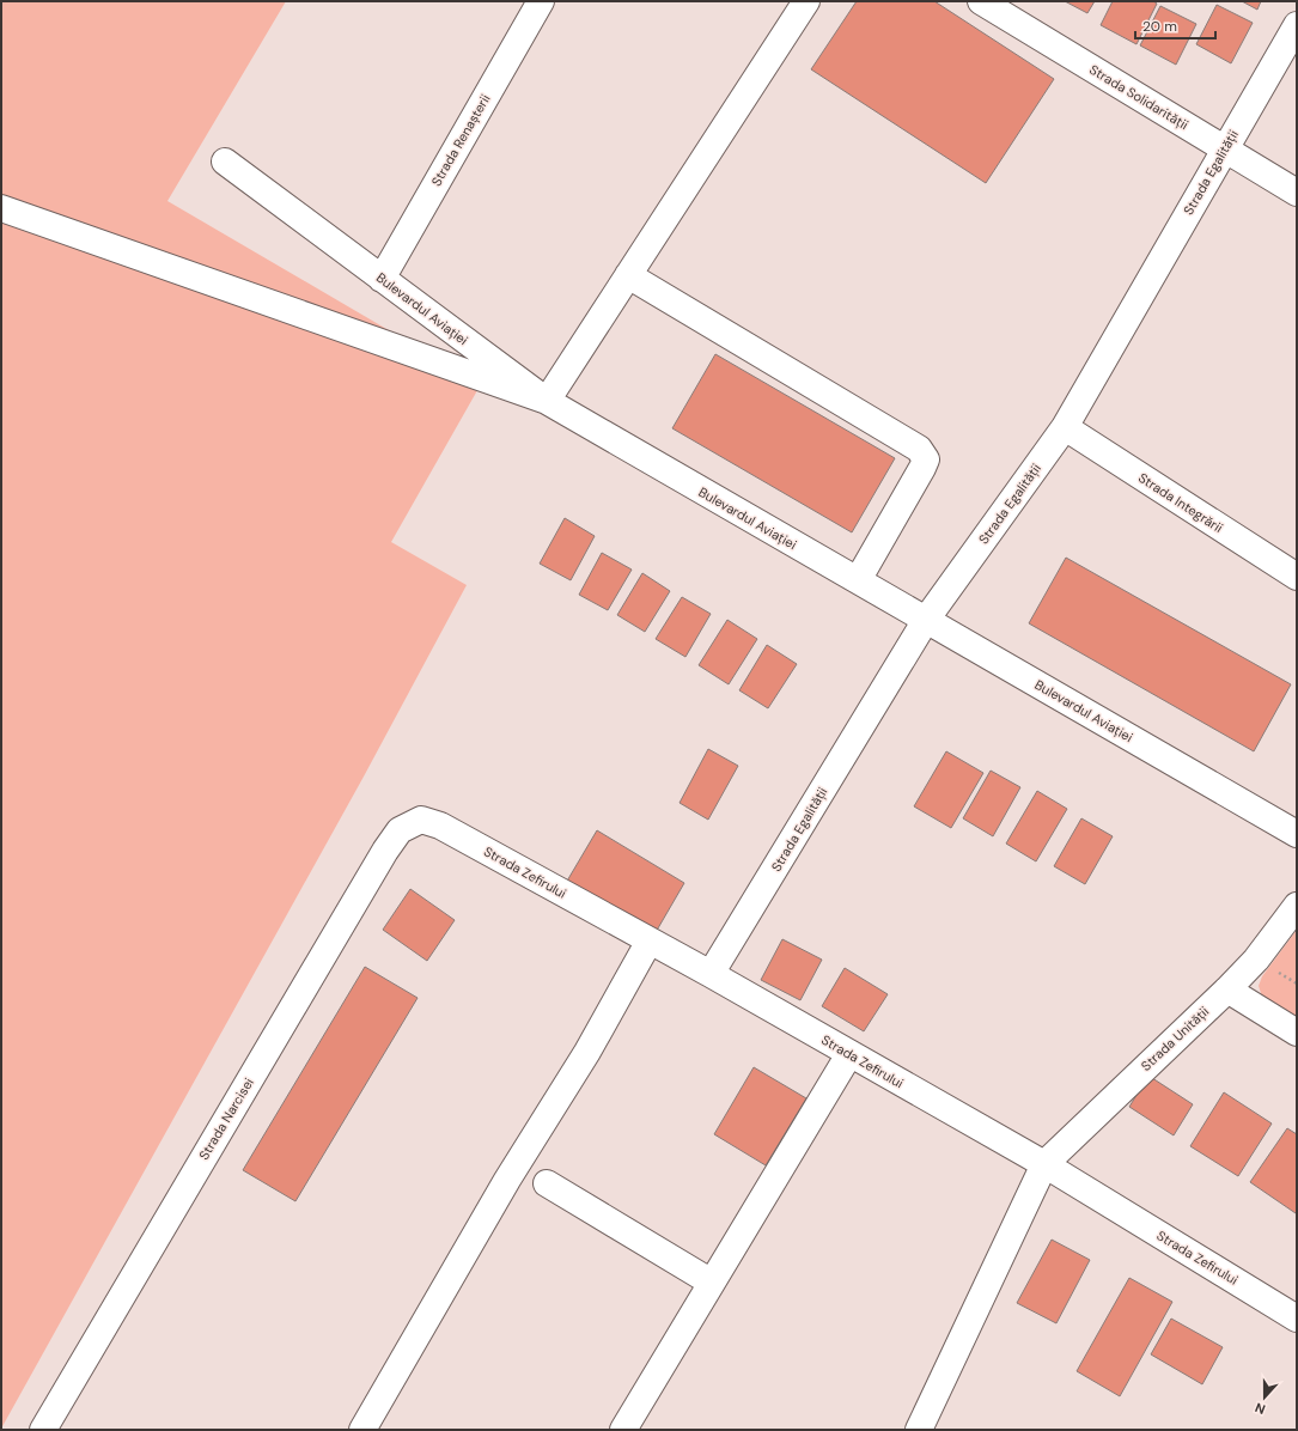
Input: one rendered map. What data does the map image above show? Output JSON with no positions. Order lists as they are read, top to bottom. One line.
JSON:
{"streets":{"street":["Strada Solidarității","Strada Renașterii","Strada Egalității","Bulevardul Aviației","Strada Integrării","Strada Zefirului","Strada Unității","Strada Narcisei"]},"crossings":[["Strada Solidarității","Strada Egalității"],["Strada Renașterii","Bulevardul Aviației"],["Strada Egalității","Bulevardul Aviației"],["Strada Egalității","Strada Integrării"],["Strada Egalității","Strada Zefirului"],["Strada Zefirului","Strada Unității"],["Strada Zefirului","Strada Narcisei"]],"scale_bar":"20 m","north":"bottom"}
